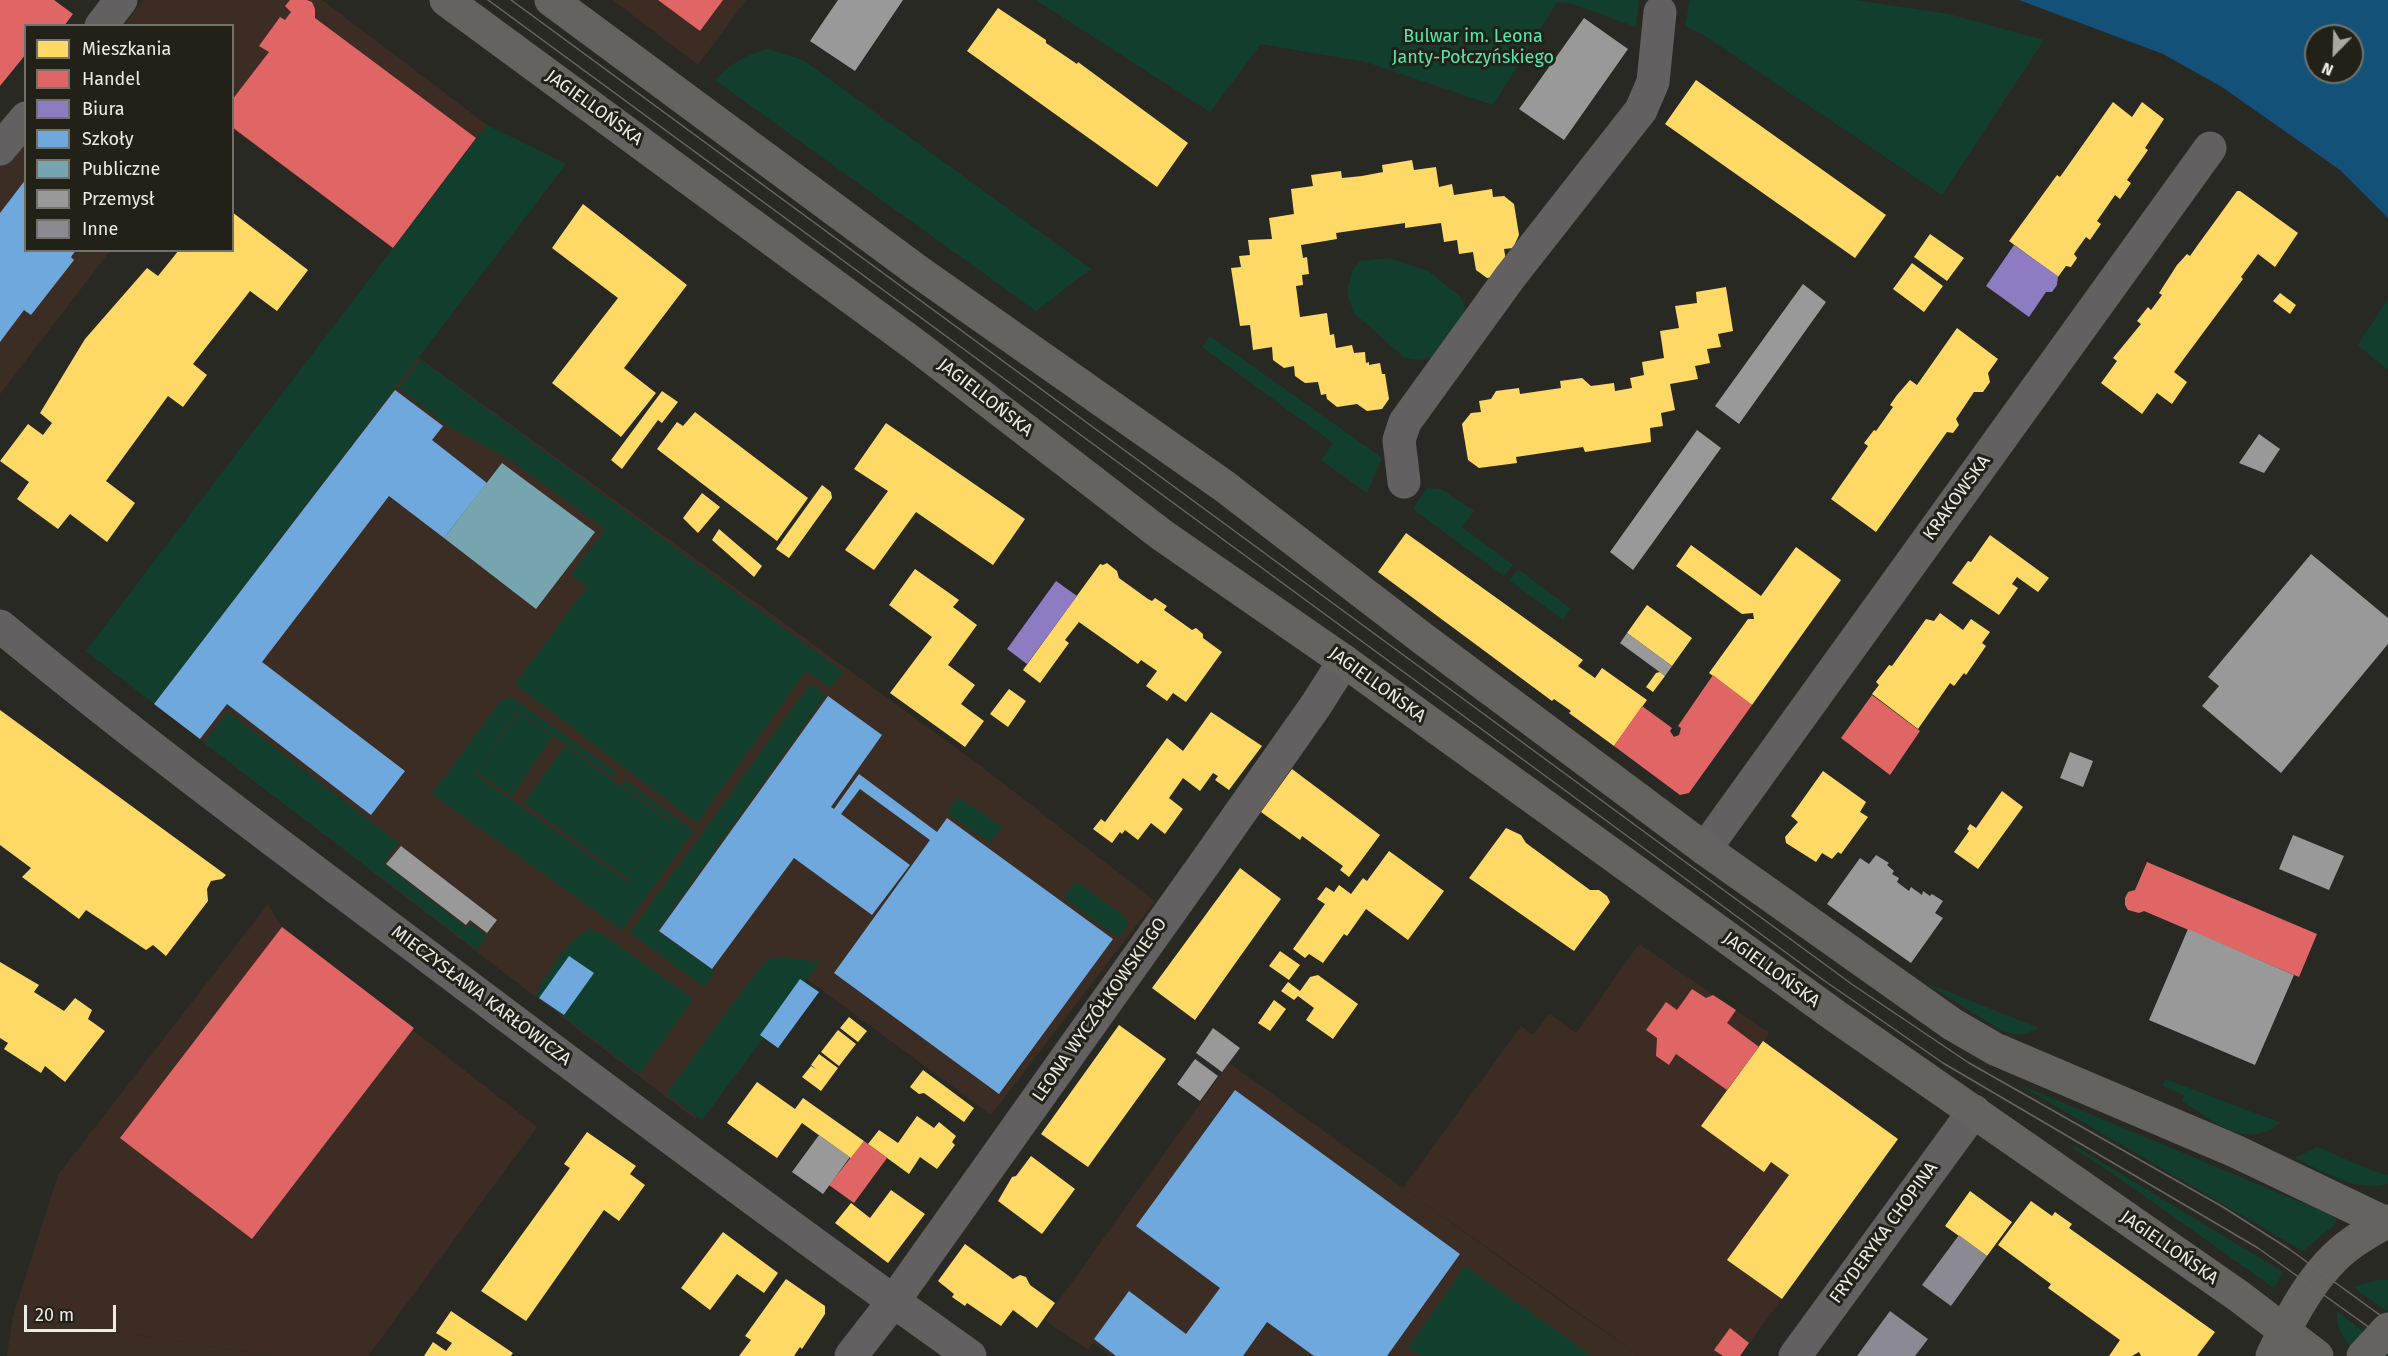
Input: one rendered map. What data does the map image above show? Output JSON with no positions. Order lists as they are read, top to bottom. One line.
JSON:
{"streets":{"main road":["JAGIELLOŃSKA"],"street":["KRAKOWSKA","MIECZYSŁAWA KARŁOWICZA","LEONA WYCZÓŁKOWSKIEGO","FRYDERYKA CHOPINA"]},"crossings":[["JAGIELLOŃSKA","LEONA WYCZÓŁKOWSKIEGO"],["JAGIELLOŃSKA","FRYDERYKA CHOPINA"],["MIECZYSŁAWA KARŁOWICZA","LEONA WYCZÓŁKOWSKIEGO"]],"parks":["Bulwar im. Leona Janty-Połczyńskiego"],"legend":["Mieszkania","Handel","Biura","Szkoły","Publiczne","Przemysł","Inne"],"scale_bar":"20 m","north":"bottom left"}
